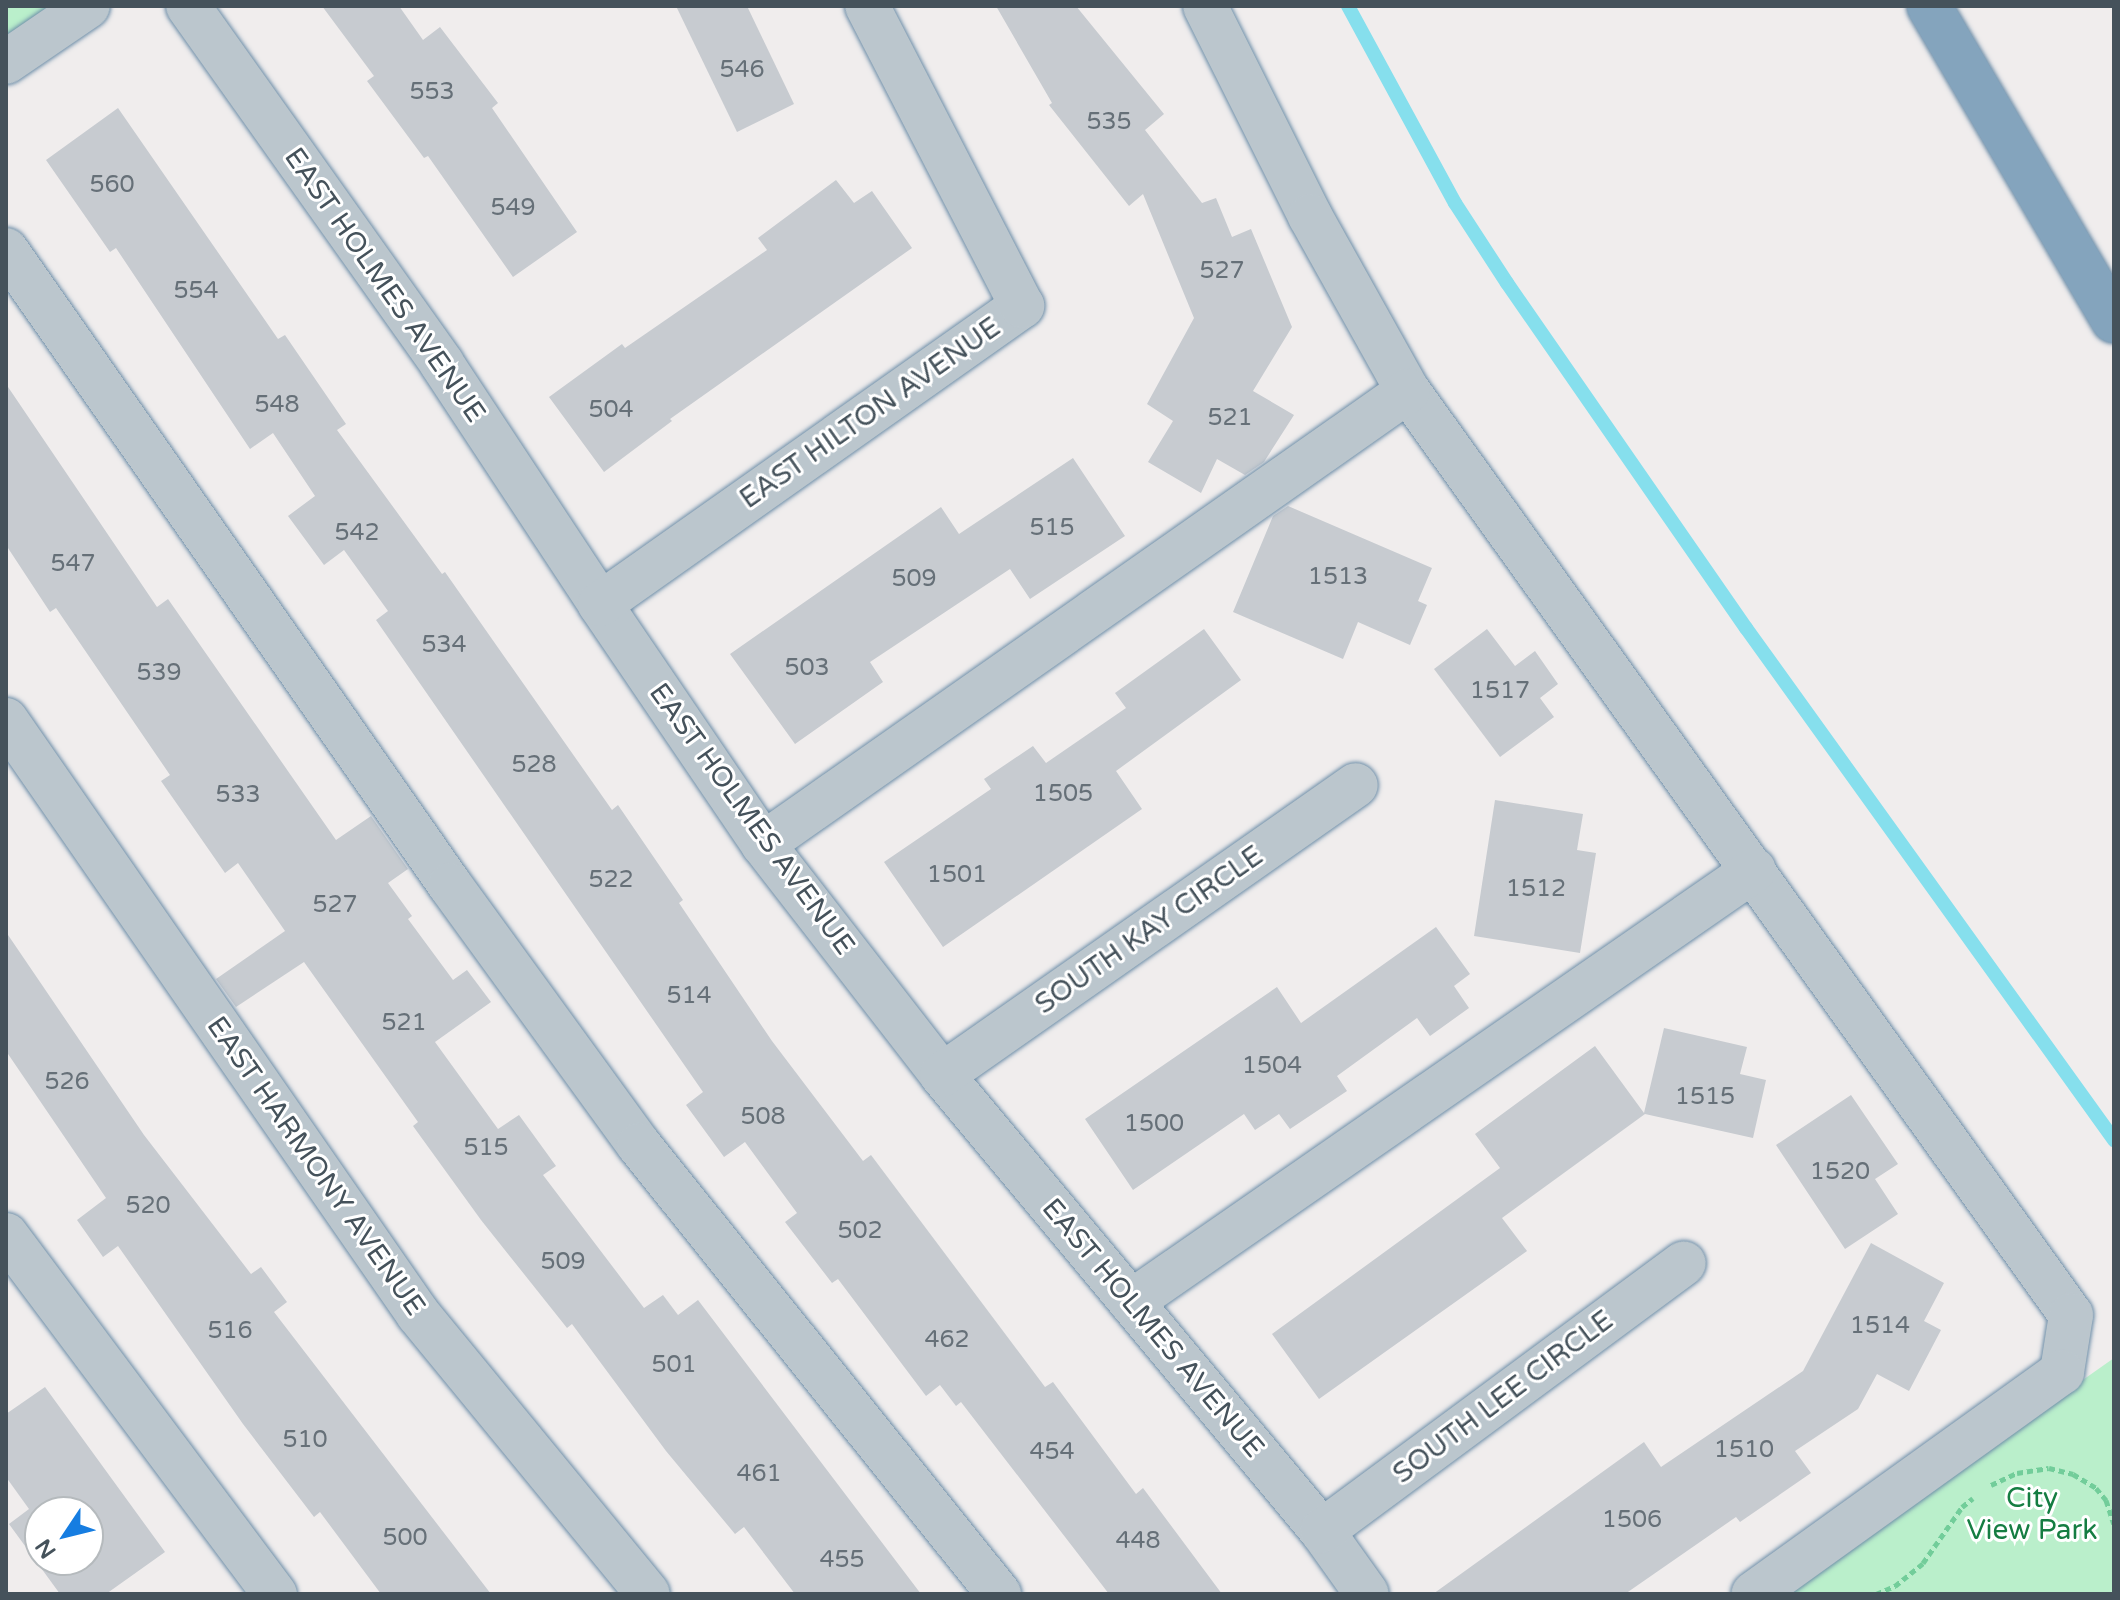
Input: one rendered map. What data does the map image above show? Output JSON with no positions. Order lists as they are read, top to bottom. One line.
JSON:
{"streets":{"street":["EAST HOLMES AVENUE","EAST HILTON AVENUE","SOUTH KAY CIRCLE","EAST HARMONY AVENUE","SOUTH LEE CIRCLE"]},"crossings":[["EAST HOLMES AVENUE","EAST HILTON AVENUE"],["EAST HOLMES AVENUE","SOUTH KAY CIRCLE"],["EAST HOLMES AVENUE","SOUTH LEE CIRCLE"]],"parks":["City View Park"],"house_numbers":["546","553","535","560","549","527","554","548","504","521","515","542","547","1513","509","534","503","539","1517","528","1505","533","1501","522","1512","527","514","521","1504","526","1515","508","1500","515","1520","520","502","509","1514","516","462","501","510","1510","454","461","1506","500","448","455"],"north":"bottom left"}
